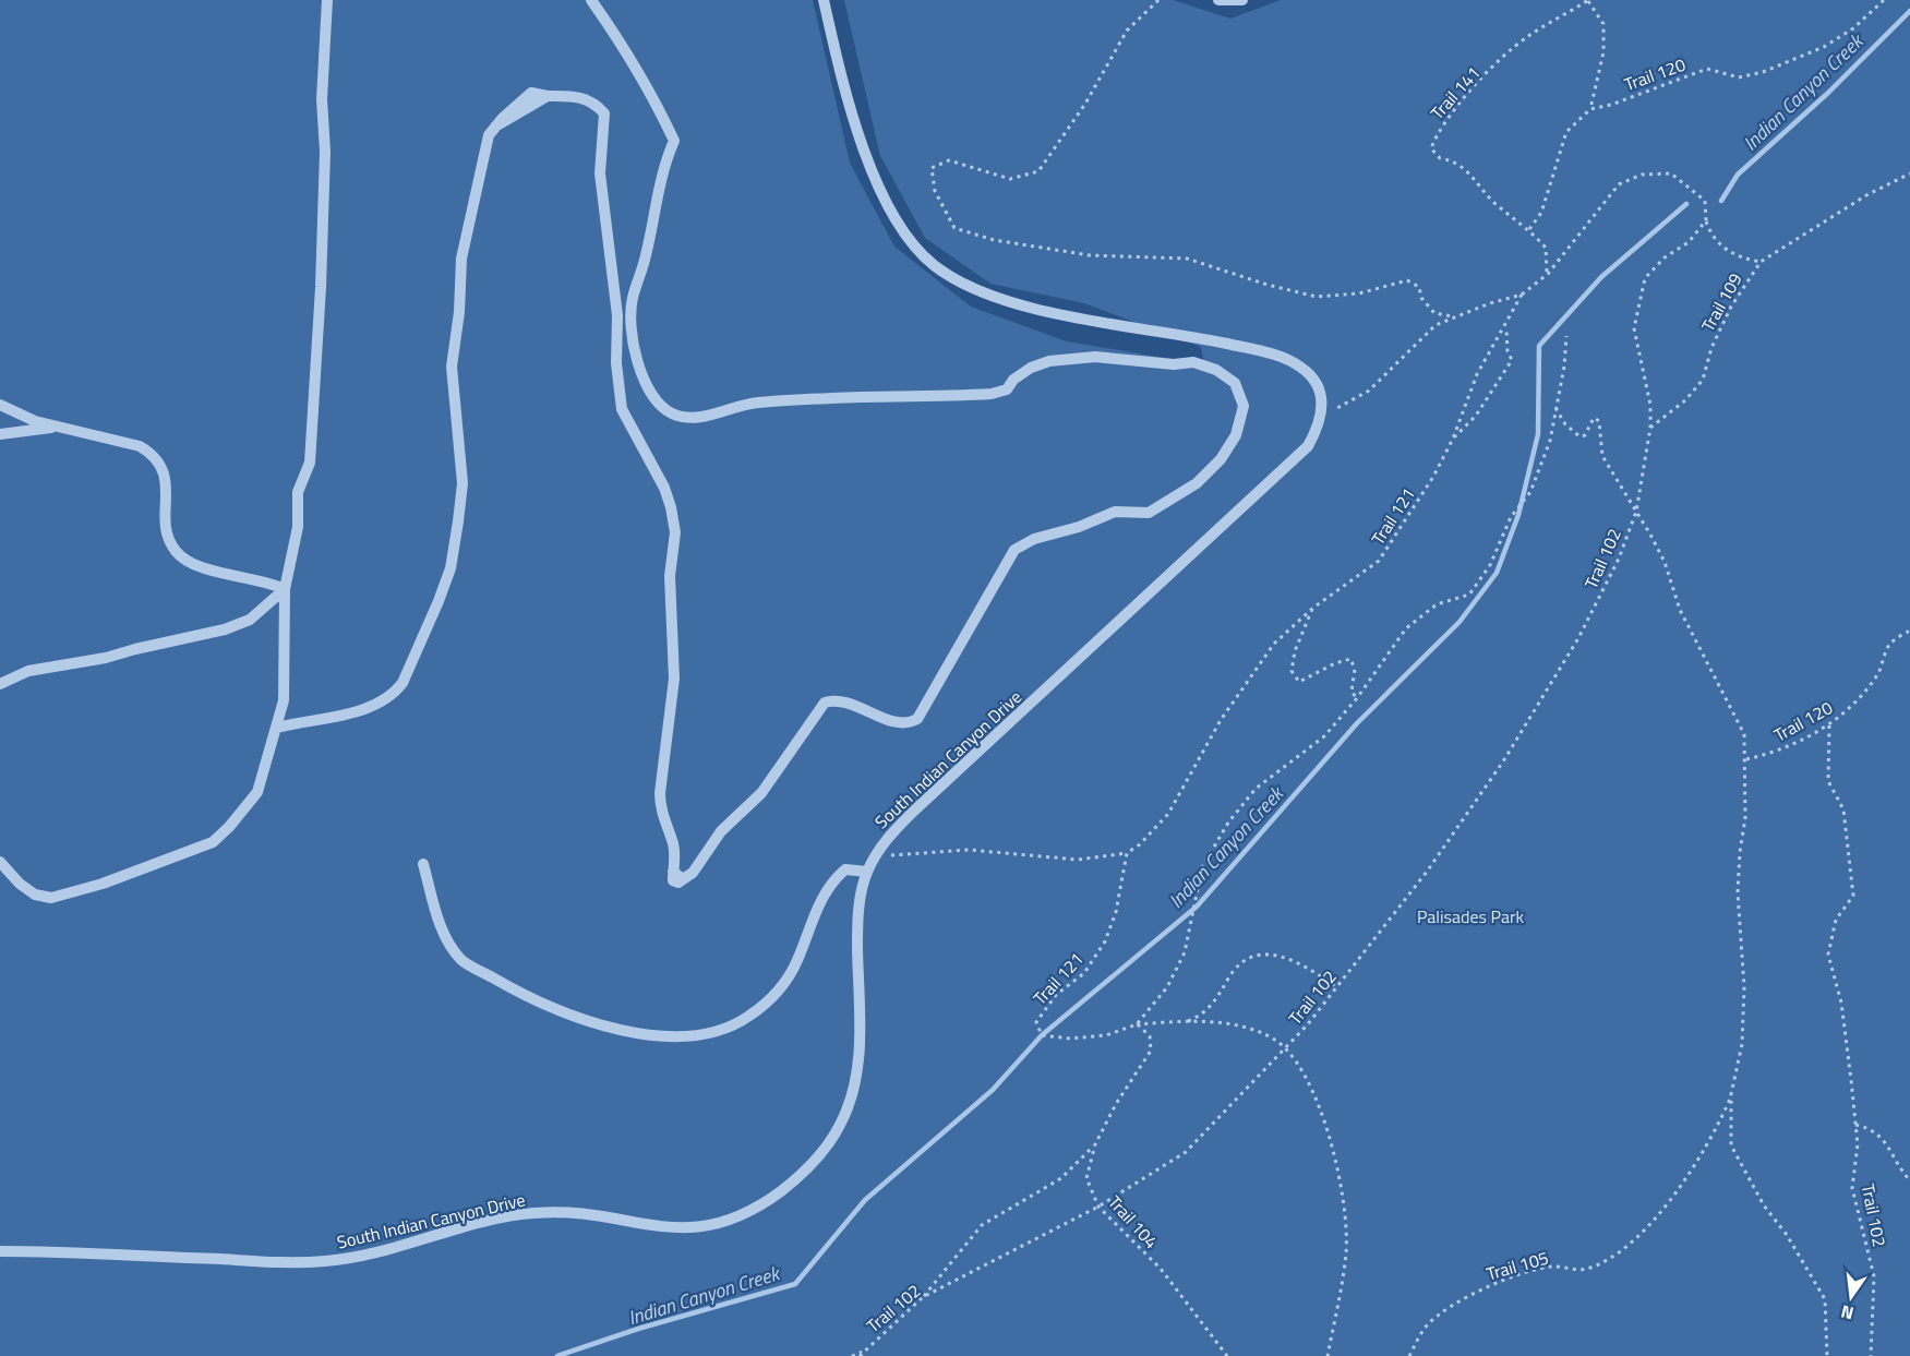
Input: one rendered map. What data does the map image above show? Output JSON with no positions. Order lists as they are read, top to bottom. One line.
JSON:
{"streets":{"street":["South Indian Canyon Drive"],"path":["Trail 120","Trail 141","Trail 109","Trail 121","Trail 102","Trail 104","Trail 105"]},"crossings":[["Trail 120","Trail 141"],["Trail 120","Trail 102"],["Trail 109","Trail 102"],["Trail 121","Trail 104"],["Trail 102","Trail 104"],["Trail 102","Trail 105"]],"water":["Indian Canyon Creek"],"parks":["Palisades Park"],"north":"bottom"}
